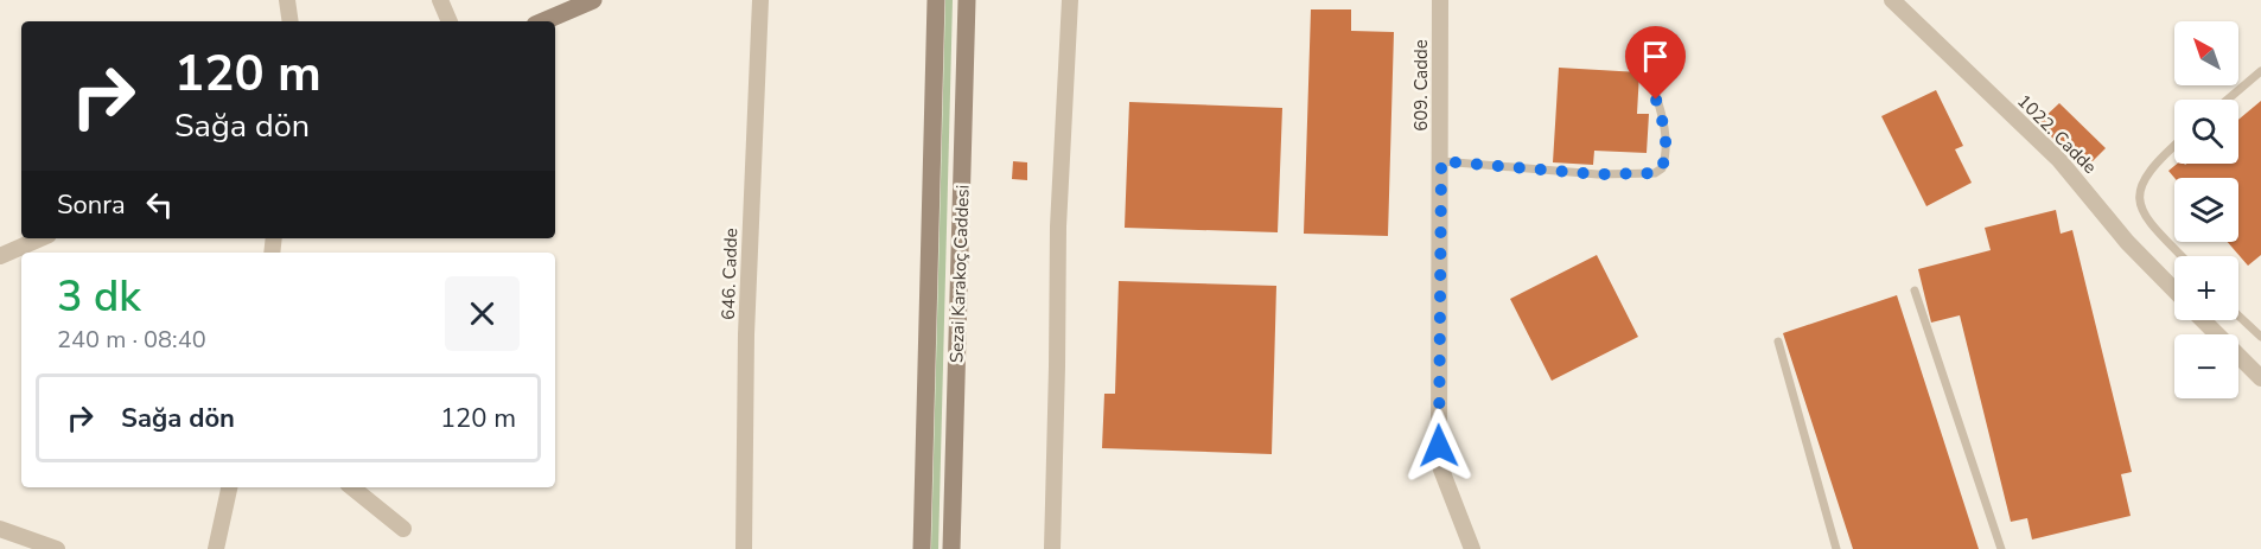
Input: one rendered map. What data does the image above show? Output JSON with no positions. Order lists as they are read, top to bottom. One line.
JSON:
{"streets":{"street":["609. Cadde","1022. Cadde","646. Cadde","Sezai Karakoç Caddesi"]},"north":"top left","page":{"map_buttons":["+","−"],"turn":["120 m","Sağa dön"],"then":"Sonra","heading":["3 dk","240 m · 08:40"],"list":[{"name":"Sağa dön","value":"120 m"}]}}
